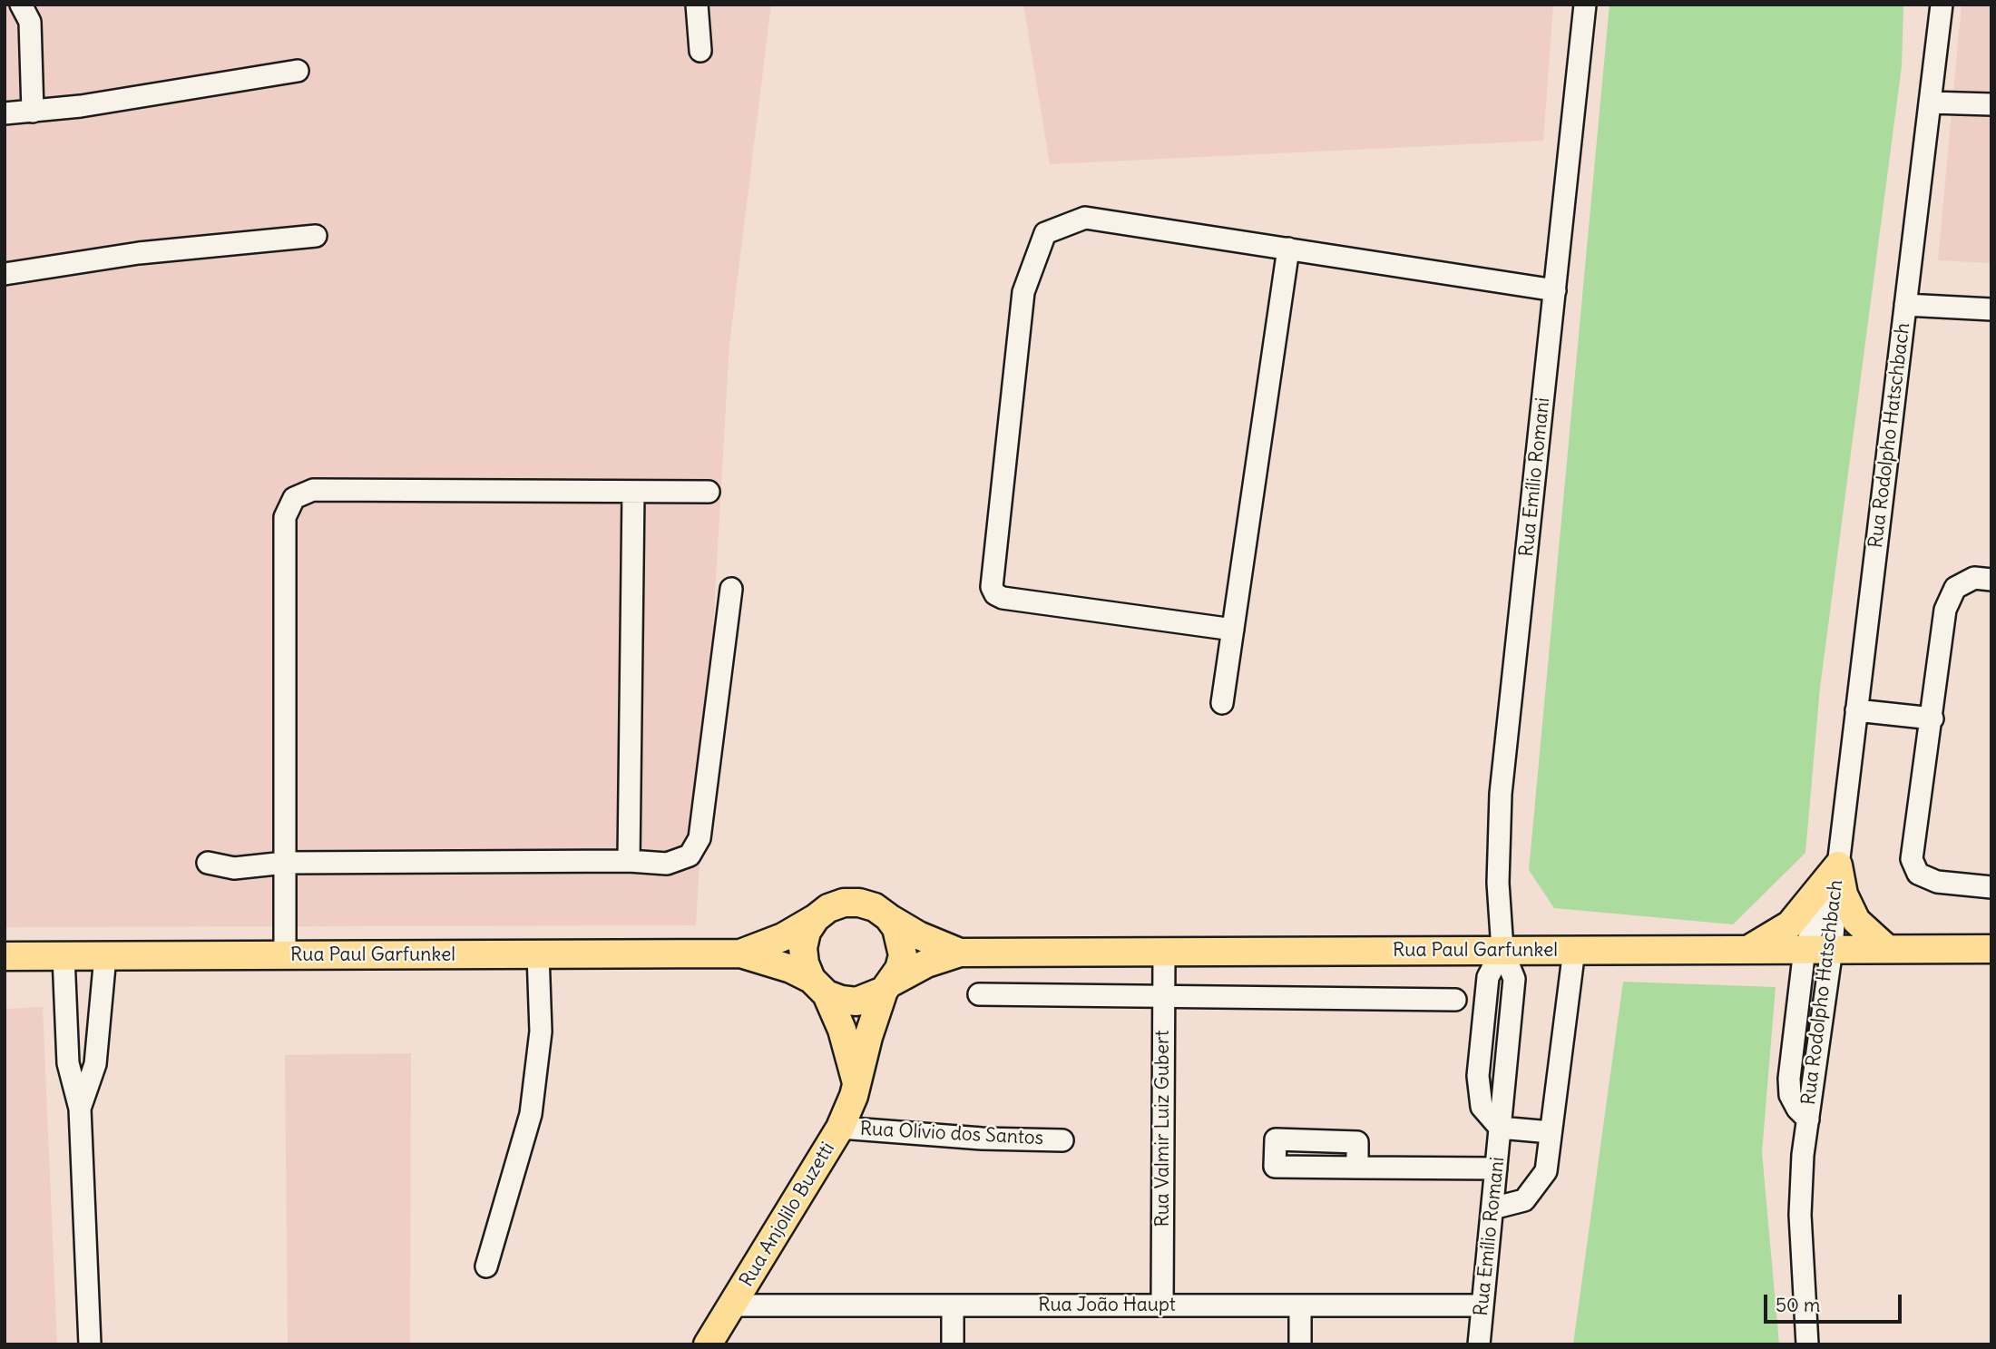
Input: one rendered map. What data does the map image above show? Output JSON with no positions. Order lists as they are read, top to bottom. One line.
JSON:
{"streets":{"main road":["Rua Paul Garfunkel","Rua Anjolilo Buzetti"],"street":["Rua Rodolpho Hatschbach","Rua Emílio Romani","Rua Valmir Luiz Gubert","Rua Olívio dos Santos","Rua João Haupt"]},"crossings":[["Rua Rodolpho Hatschbach","Rua Paul Garfunkel"],["Rua Emílio Romani","Rua Paul Garfunkel"],["Rua Emílio Romani","Rua João Haupt"],["Rua Paul Garfunkel","Rua Valmir Luiz Gubert"],["Rua Paul Garfunkel","Rua Anjolilo Buzetti"],["Rua Valmir Luiz Gubert","Rua João Haupt"],["Rua Olívio dos Santos","Rua Anjolilo Buzetti"],["Rua Anjolilo Buzetti","Rua João Haupt"]],"scale_bar":"50 m"}
